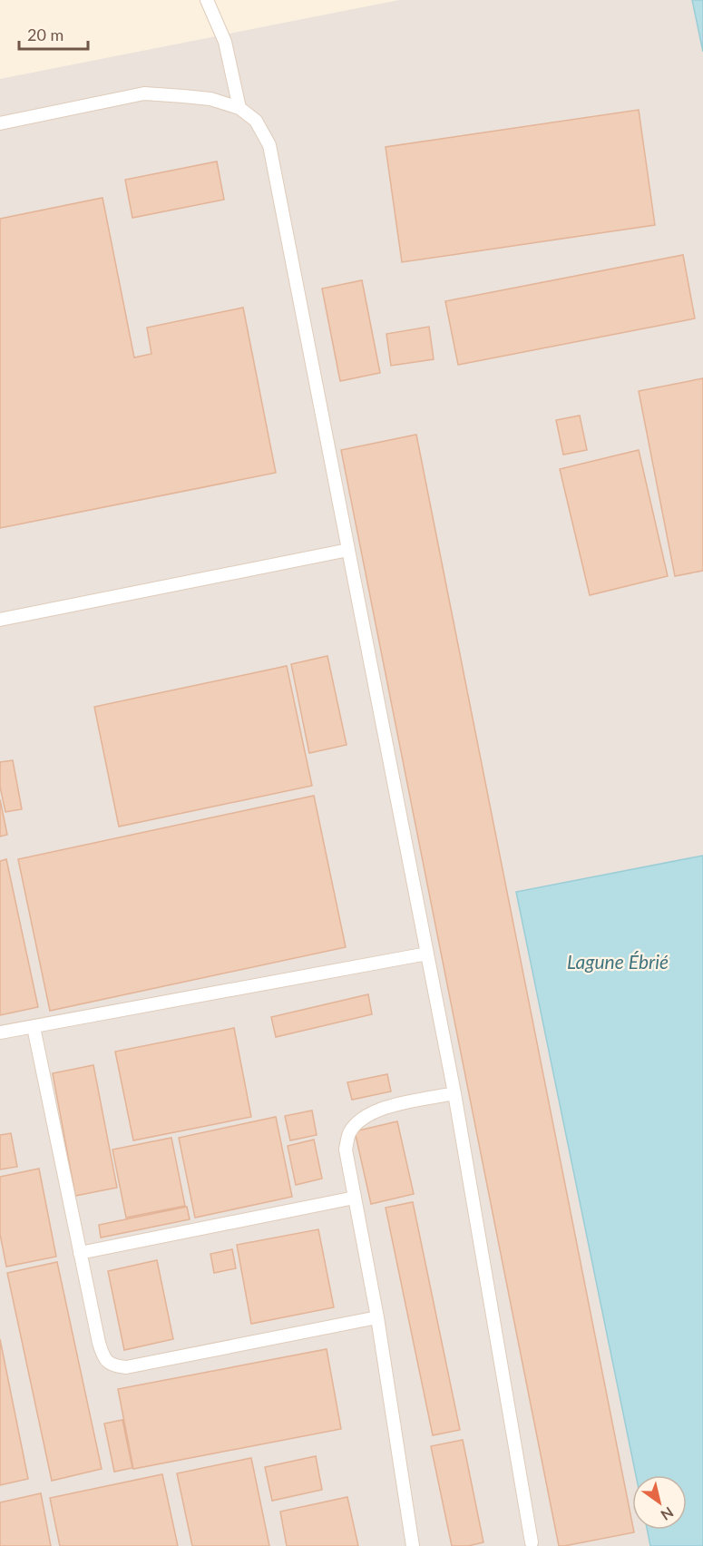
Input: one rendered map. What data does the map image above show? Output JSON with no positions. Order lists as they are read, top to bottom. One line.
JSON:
{"water":["Lagune Ébrié"],"scale_bar":"20 m","north":"bottom right"}
